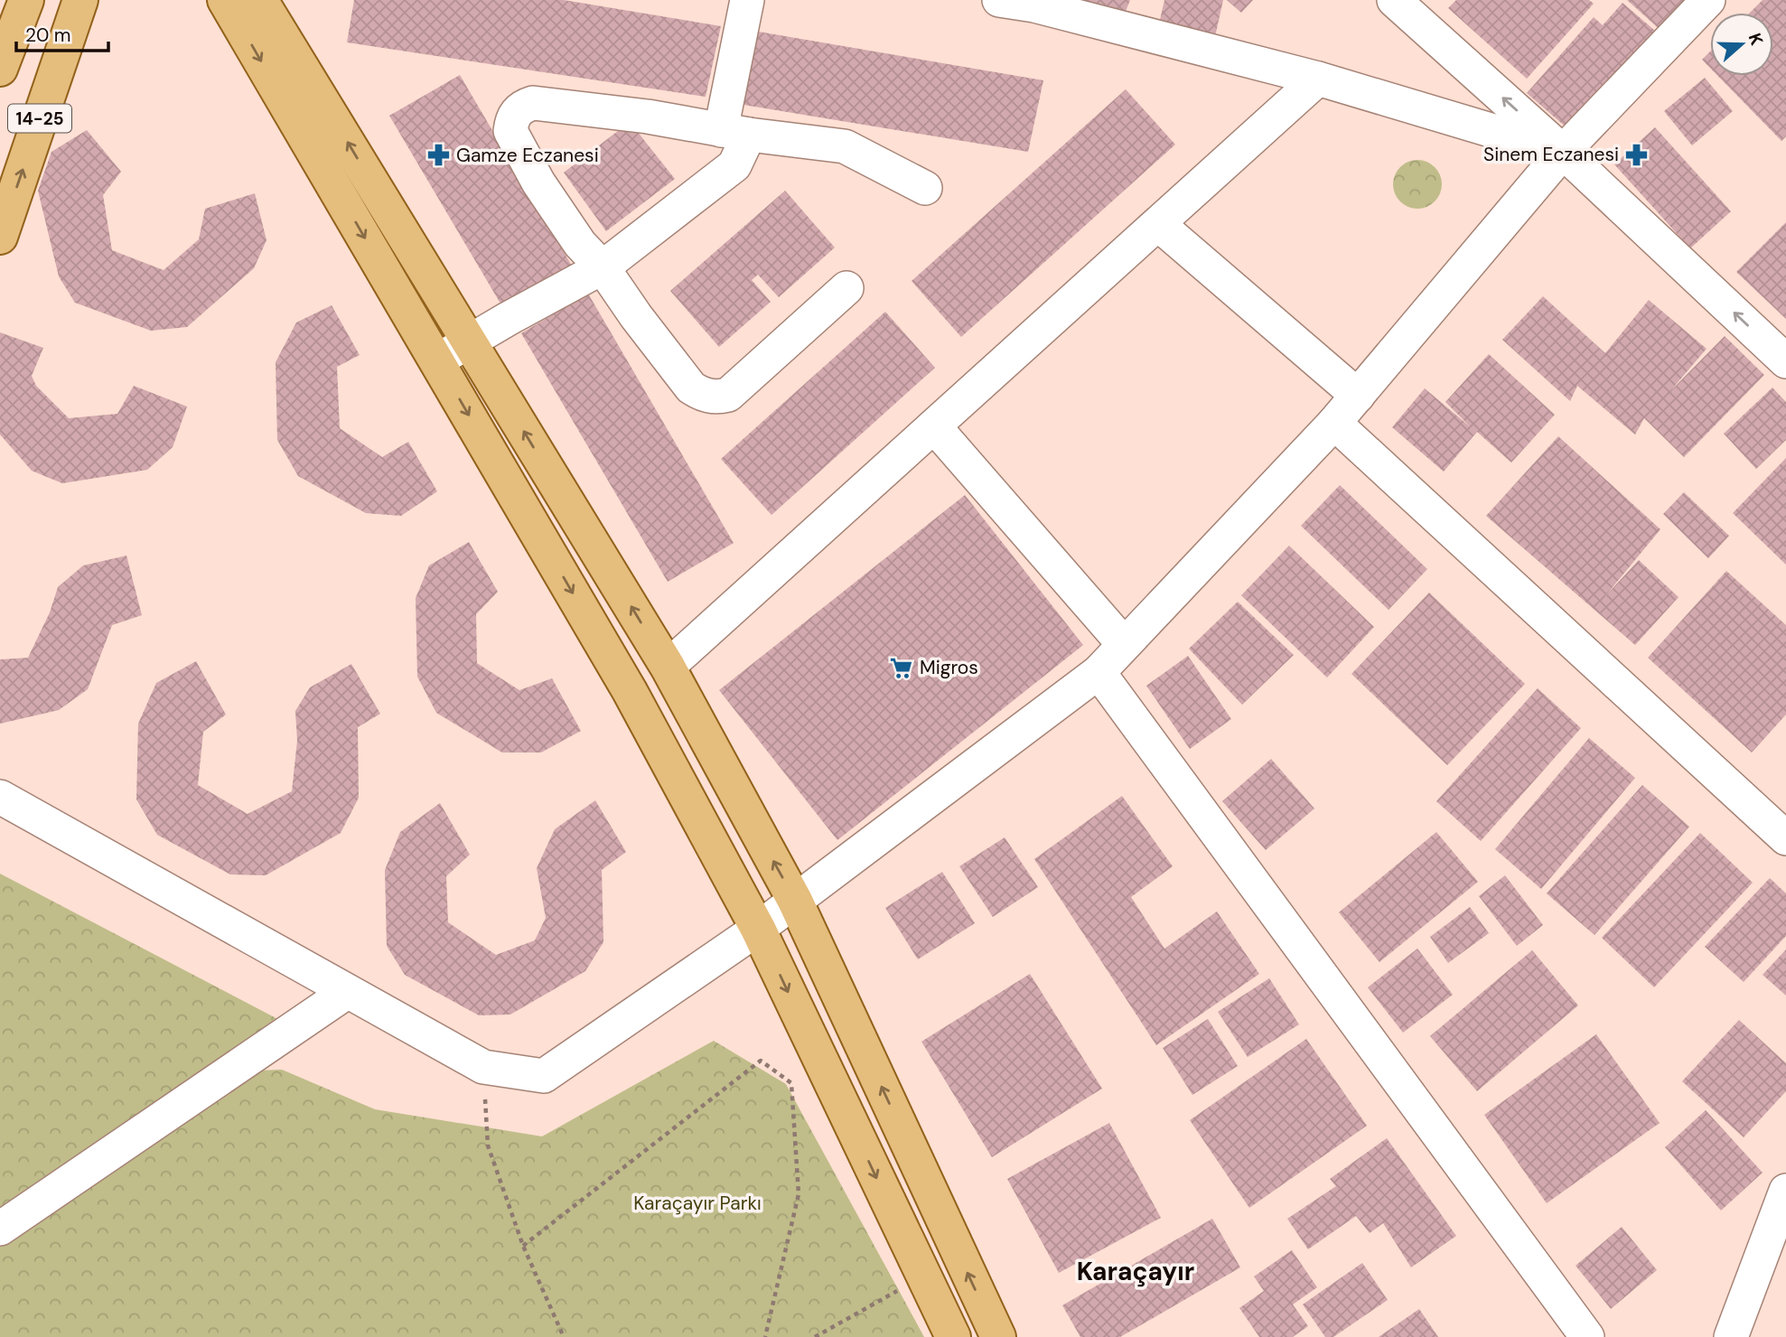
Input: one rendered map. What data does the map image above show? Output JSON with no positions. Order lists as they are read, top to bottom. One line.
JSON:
{"streets":{"main road":["14-25"]},"districts":["Karaçayır"],"parks":["Karaçayır Parkı"],"places":{"pharmacy":["Sinem Eczanesi","Gamze Eczanesi"],"supermarket":["Migros"]},"scale_bar":"20 m","north":"right"}
